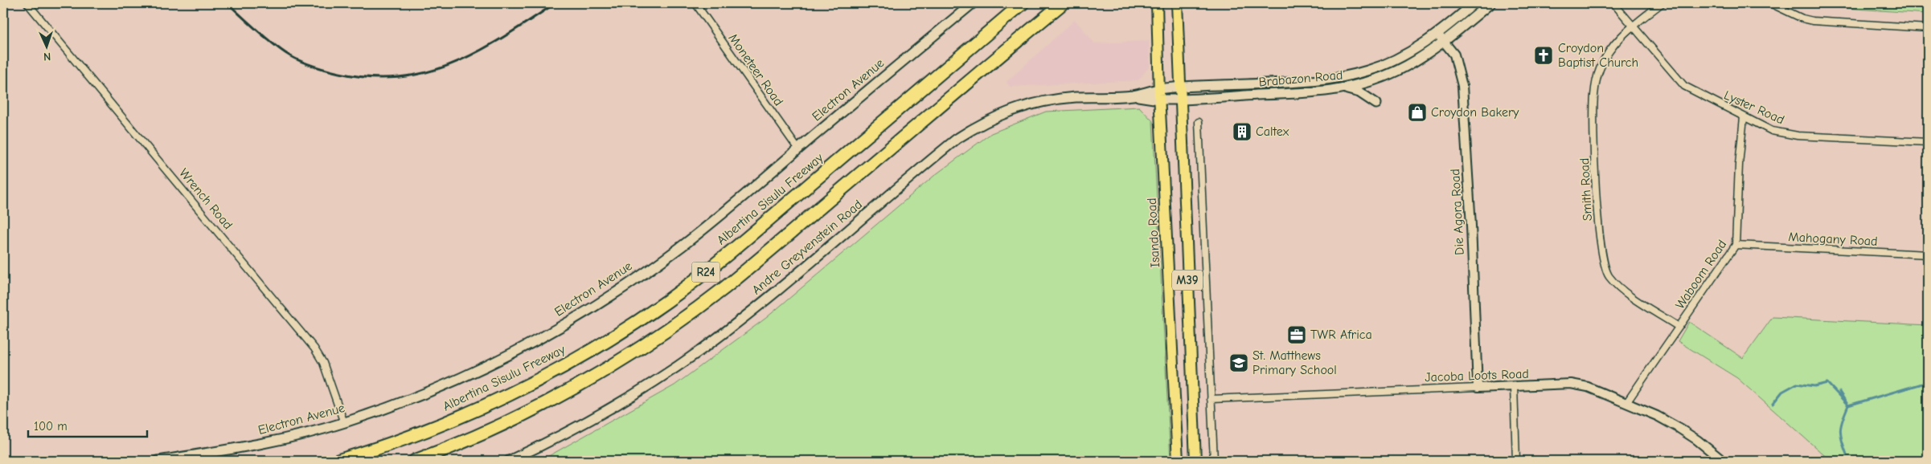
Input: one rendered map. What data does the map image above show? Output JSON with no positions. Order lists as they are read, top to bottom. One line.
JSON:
{"streets":{"highway":["Albertina Sisulu Freeway","R24"],"main road":["Brabazon Road","Electron Avenue","Isando Road","Andre Greyvenstein Road","M39"],"street":["Moneteer Road","Lyster Road","Smith Road","Wrench Road","Die Agora Road","Mahogany Road","Waboom Road","Jacoba Loots Road"]},"crossings":[["Moneteer Road","Electron Avenue"],["Brabazon Road","Die Agora Road"],["Brabazon Road","Isando Road"],["Brabazon Road","Andre Greyvenstein Road"],["Brabazon Road","M39"],["Electron Avenue","Wrench Road"],["Lyster Road","Smith Road"],["Lyster Road","Waboom Road"],["Smith Road","Waboom Road"],["Die Agora Road","Jacoba Loots Road"],["Isando Road","Andre Greyvenstein Road"],["Mahogany Road","Waboom Road"],["Waboom Road","Jacoba Loots Road"]],"places":{"church":["Croydon Baptist Church"],"shop":["Croydon Bakery"],"building":["Caltex"],"office":["TWR Africa"],"school or university":["St. Matthews Primary School"]},"scale_bar":"100 m","north":"bottom"}
